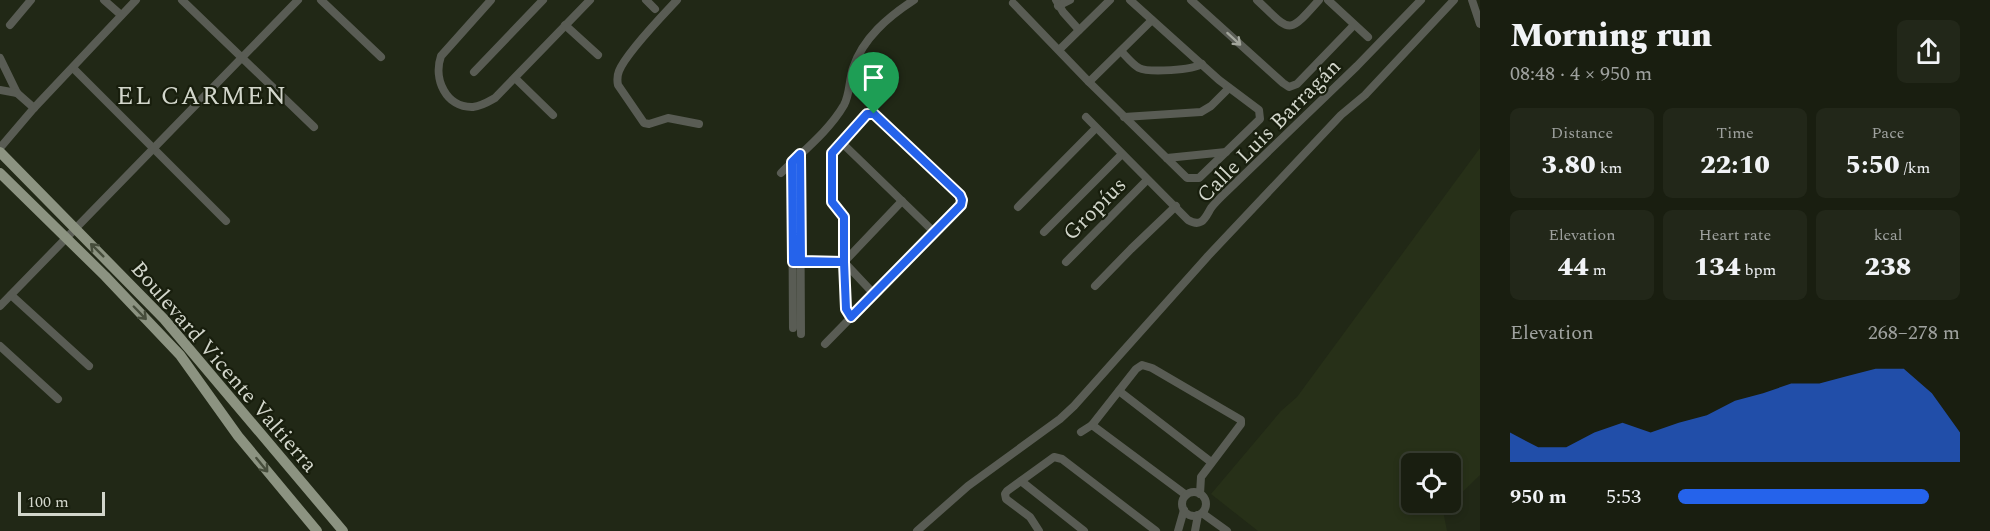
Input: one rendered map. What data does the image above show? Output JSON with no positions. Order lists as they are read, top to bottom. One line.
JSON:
{"streets":{"main road":["Boulevard Vicente Valtierra"],"street":["Calle Luis Barragán","Gropíus"]},"crossings":[["Calle Luis Barragán","Gropíus"]],"districts":["EL CARMEN"],"scale_bar":"100 m","page":{"heading":["Morning run","08:48 · 4 × 950 m"],"stats":[["Distance","3.80 km"],["Time","22:10"],["Pace","5:50 /km"],["Elevation","44 m"],["Heart rate","134 bpm"],["kcal","238"]],"chart":["Elevation","268–278 m"],"list":[{"name":"950 m","note":"5:53"}],"scale":"100 m"}}
